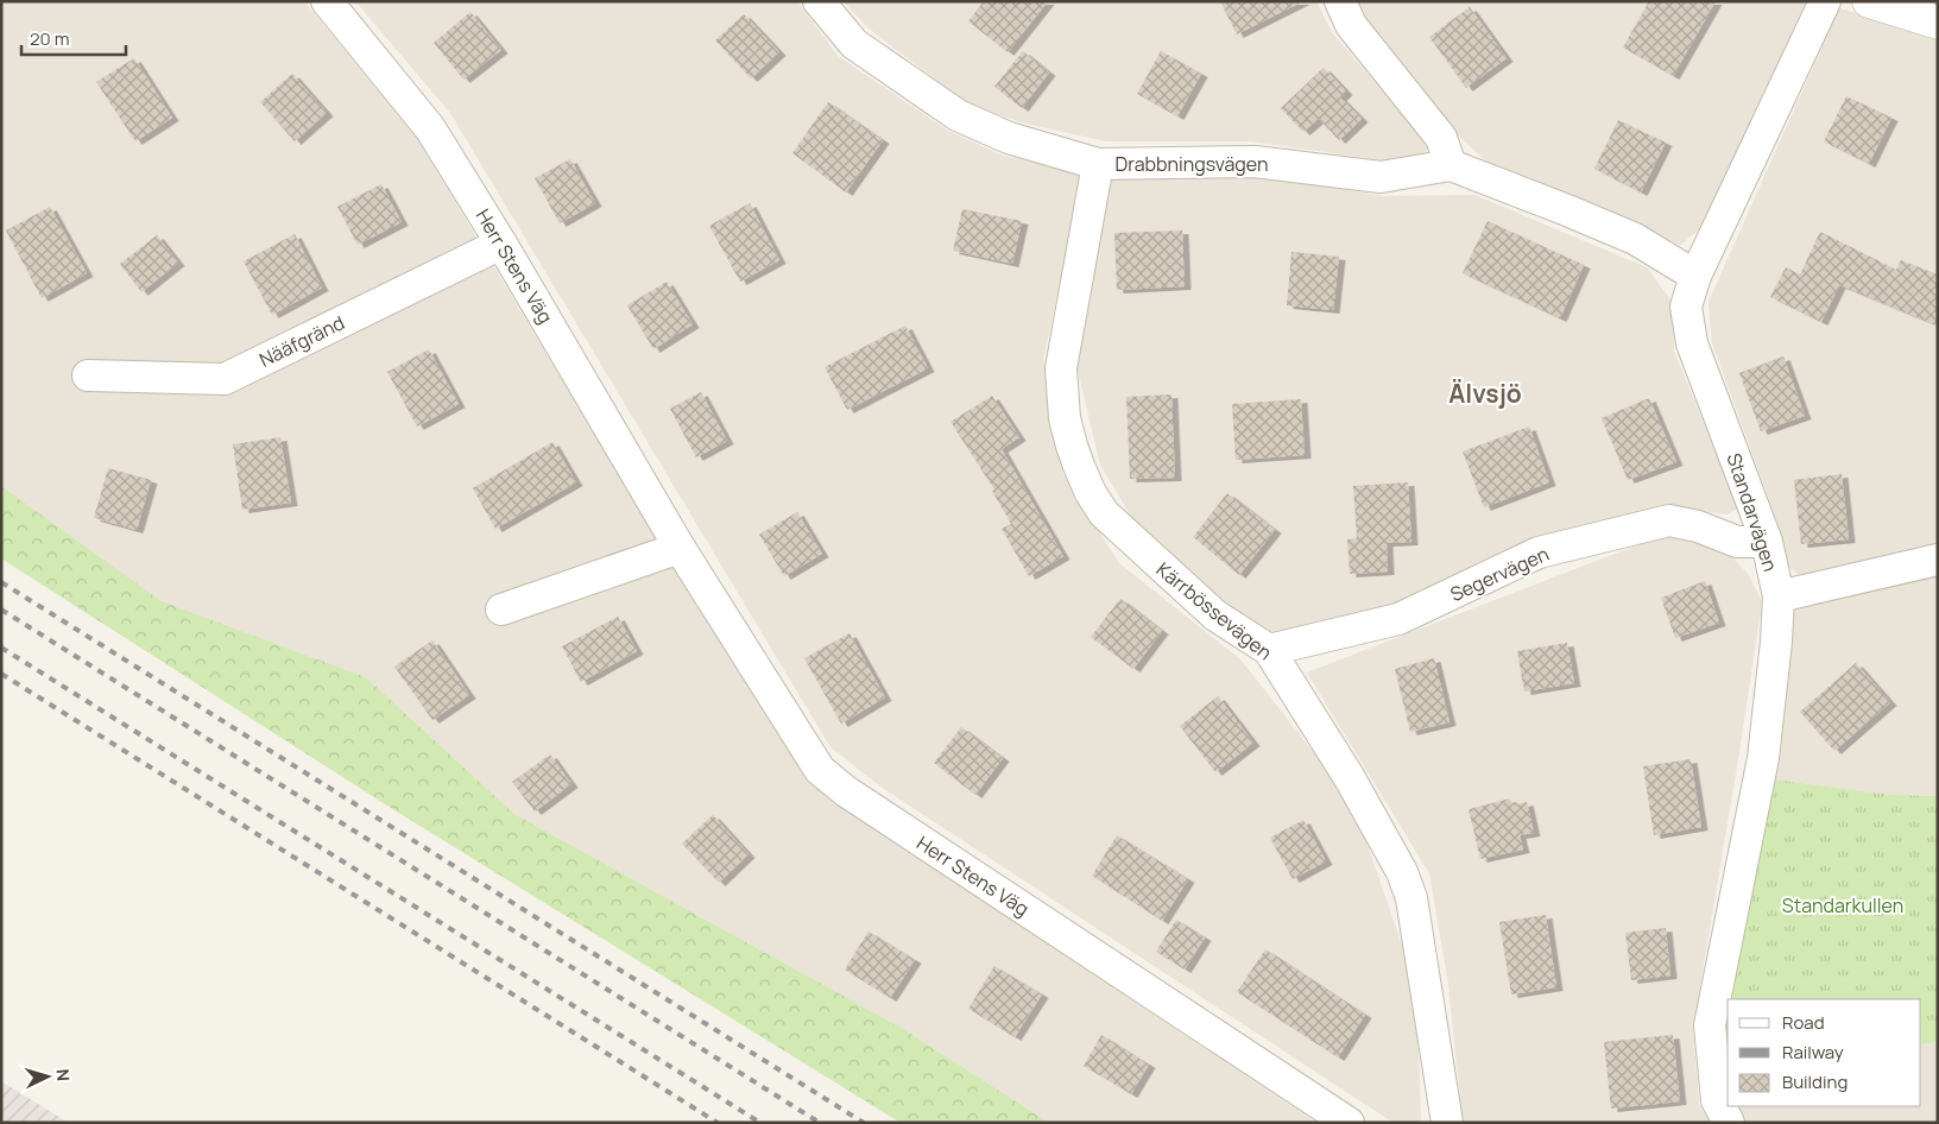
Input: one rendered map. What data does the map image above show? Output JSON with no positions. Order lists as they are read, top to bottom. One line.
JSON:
{"streets":{"street":["Drabbningsvägen","Herr Stens Väg","Nääfgränd","Standarvägen","Segervägen","Kärrbössevägen"]},"crossings":[["Drabbningsvägen","Kärrbössevägen"],["Herr Stens Väg","Nääfgränd"],["Standarvägen","Segervägen"],["Segervägen","Kärrbössevägen"]],"districts":["Älvsjö"],"parks":["Standarkullen"],"legend":["Road","Railway","Building"],"scale_bar":"20 m","north":"right"}
